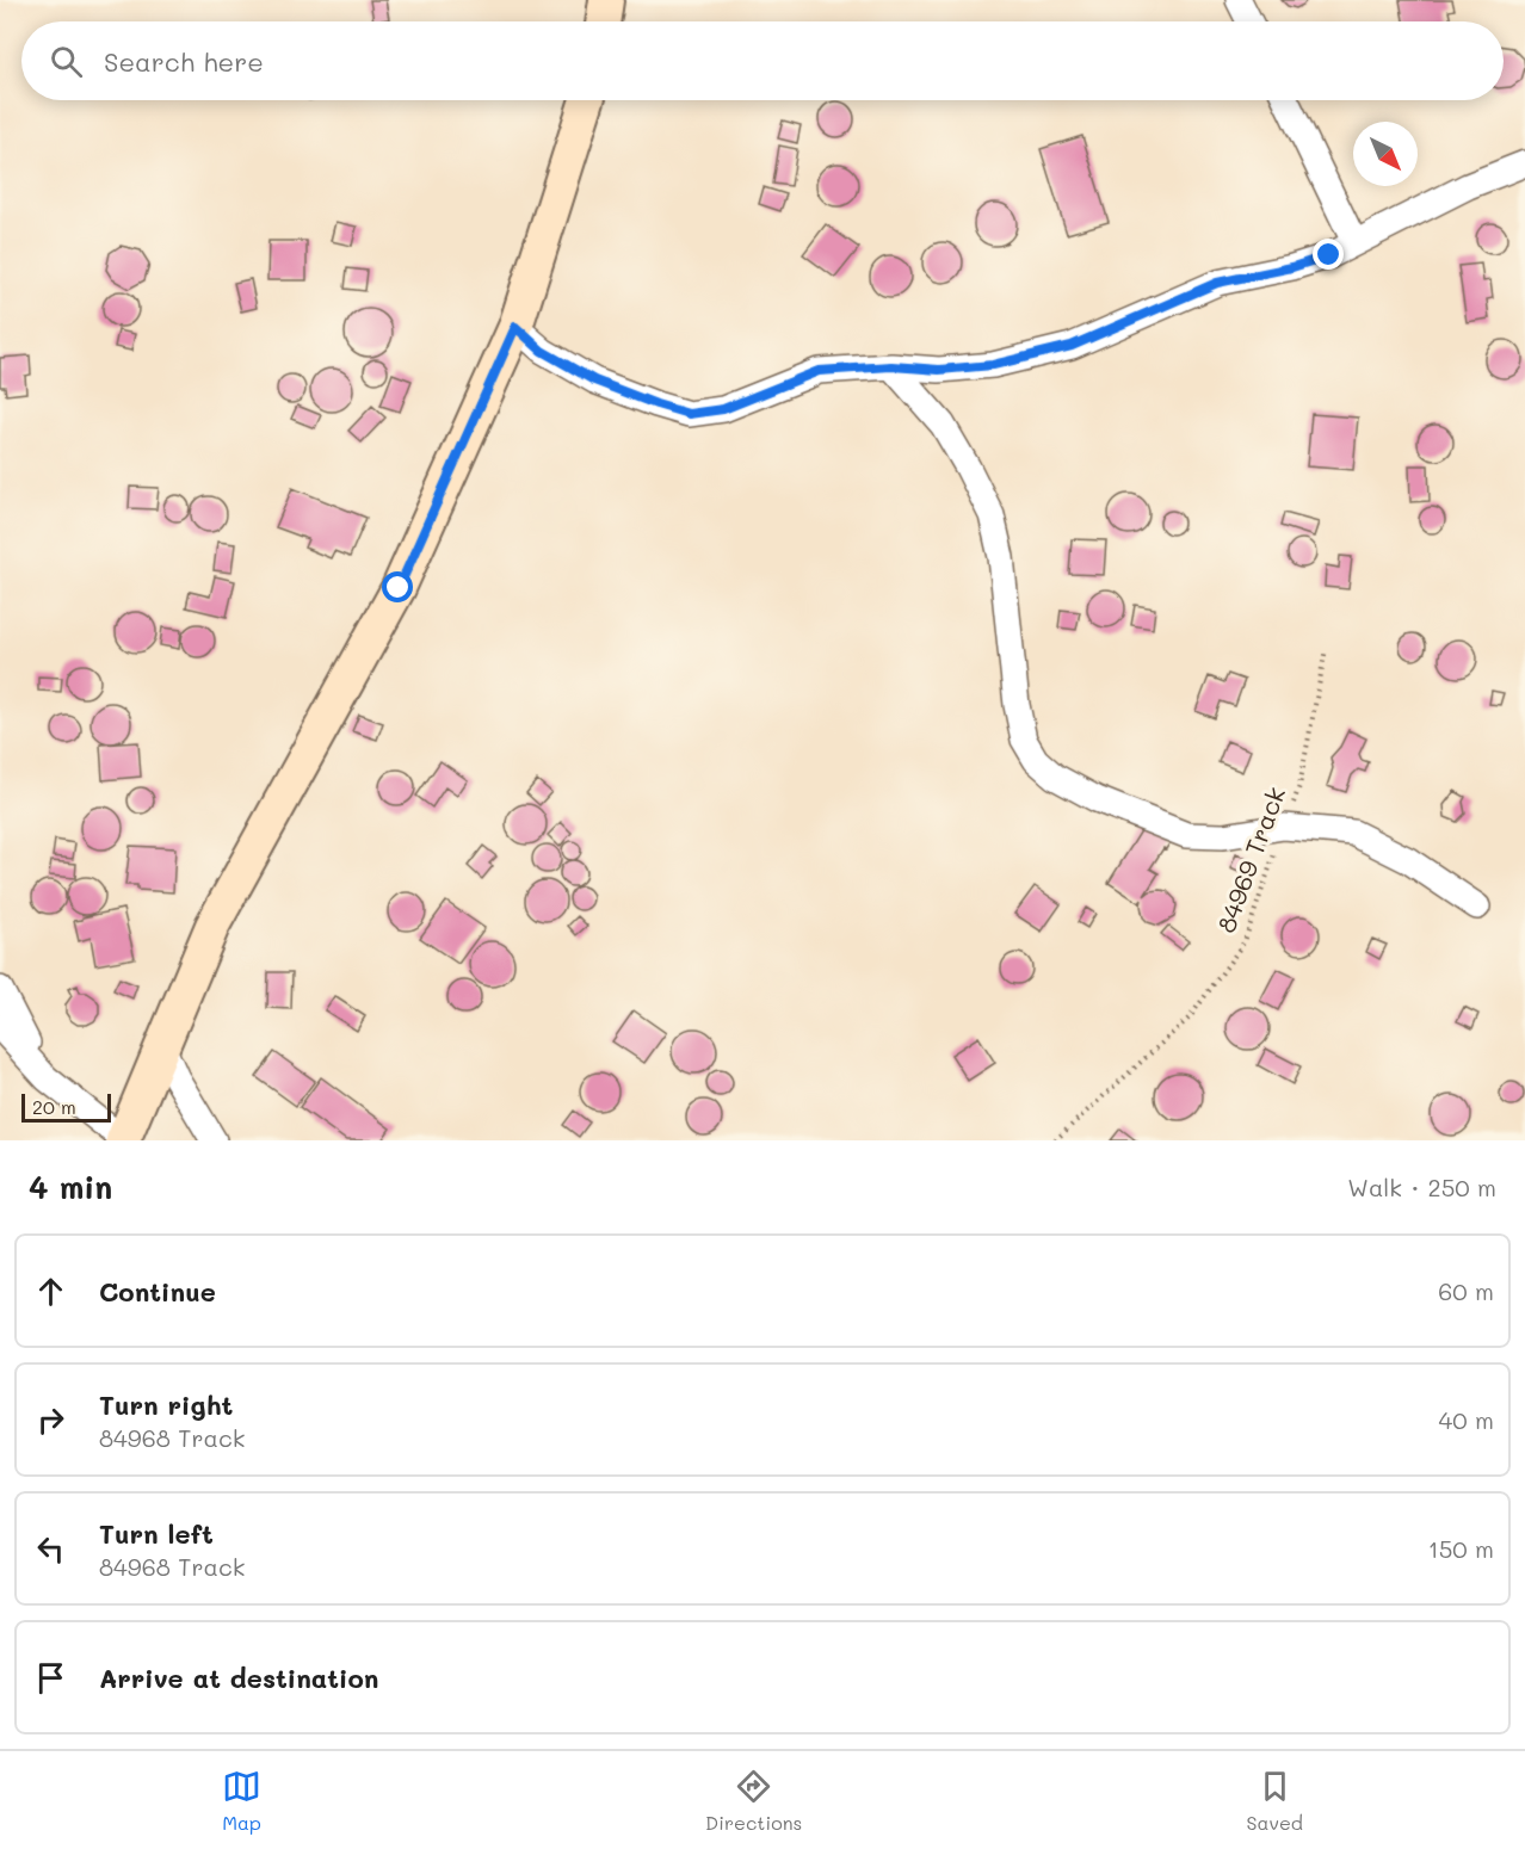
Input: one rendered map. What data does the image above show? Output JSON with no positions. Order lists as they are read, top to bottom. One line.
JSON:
{"streets":{"path":["84969 Track"]},"scale_bar":"20 m","north":"bottom right","page":{"search":"Search here","scale":"20 m","heading":["4 min","Walk · 250 m"],"list":[["Continue","60 m"],["Turn right","84968 Track","40 m"],["Turn left","84968 Track","150 m"],"Arrive at destination"],"nav":["Map","Directions","Saved"]}}
